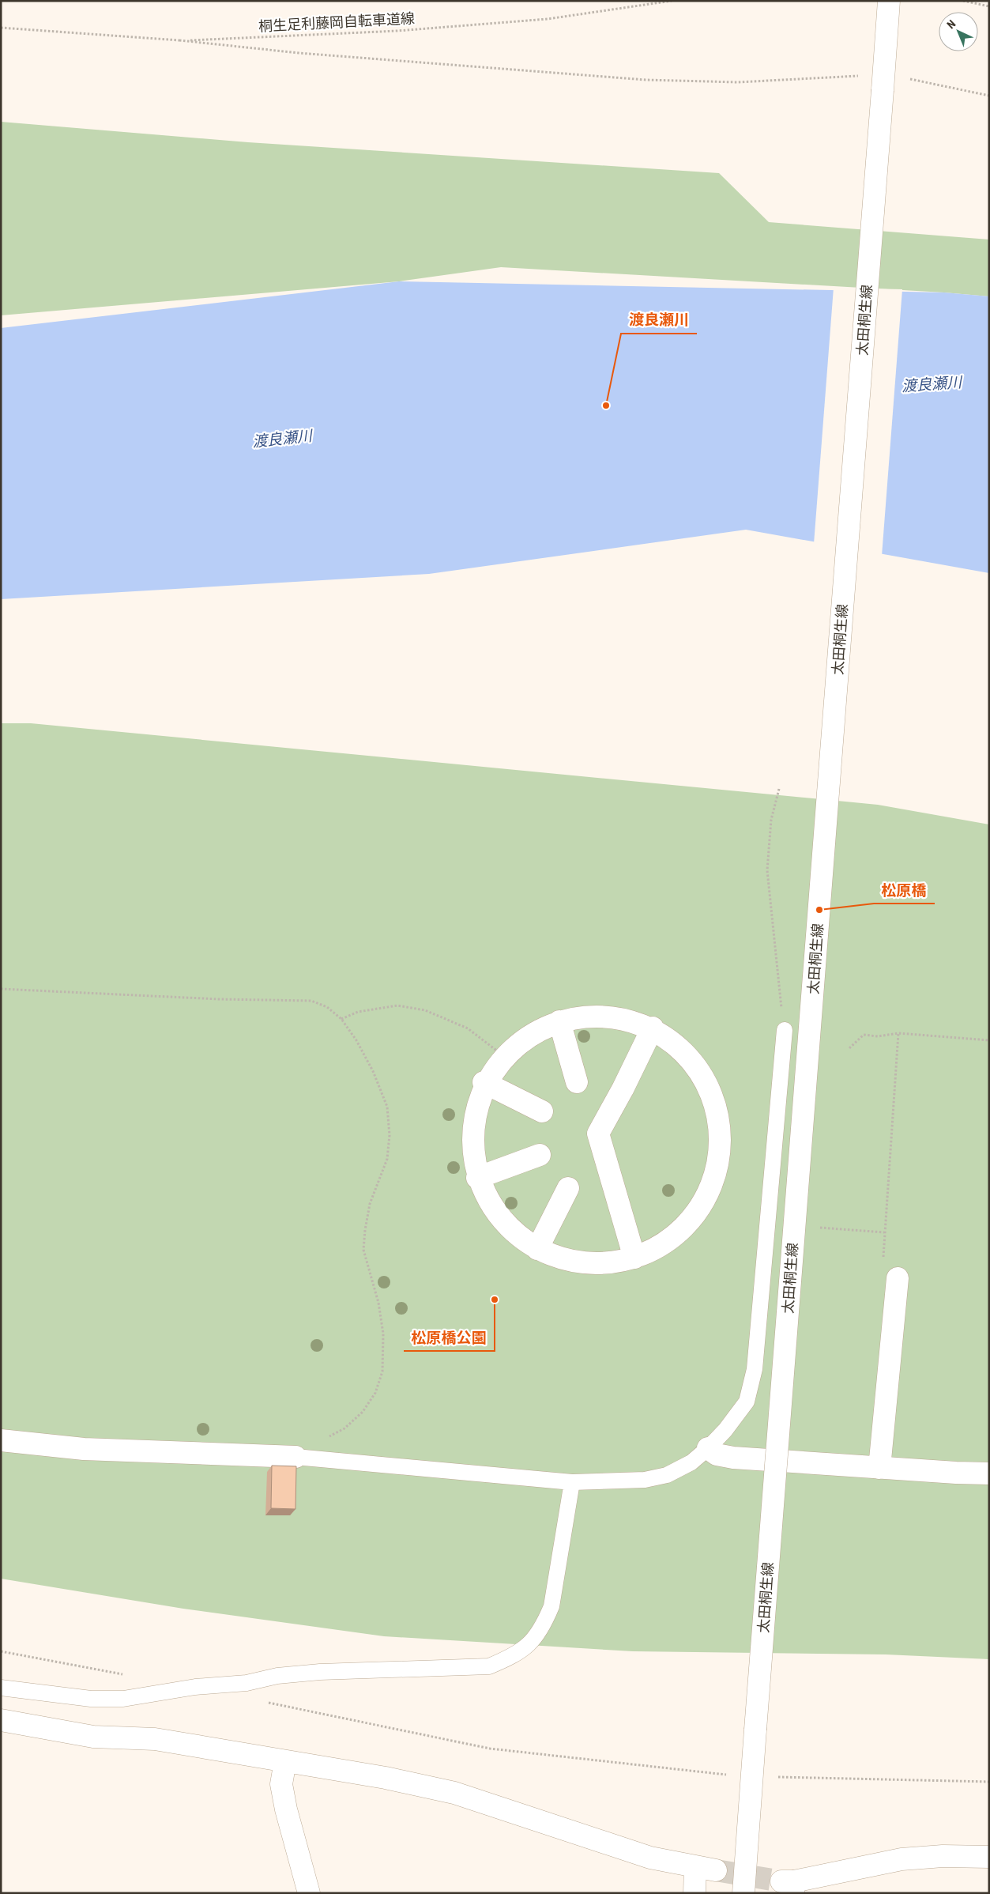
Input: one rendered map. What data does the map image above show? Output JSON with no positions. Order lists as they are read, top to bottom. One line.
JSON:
{"streets":{"street":["太田桐生線"],"path":["桐生足利藤岡自転車道線"]},"water":["渡良瀬川"],"places":["渡良瀬川","松原橋","松原橋公園"],"north":"top left"}
